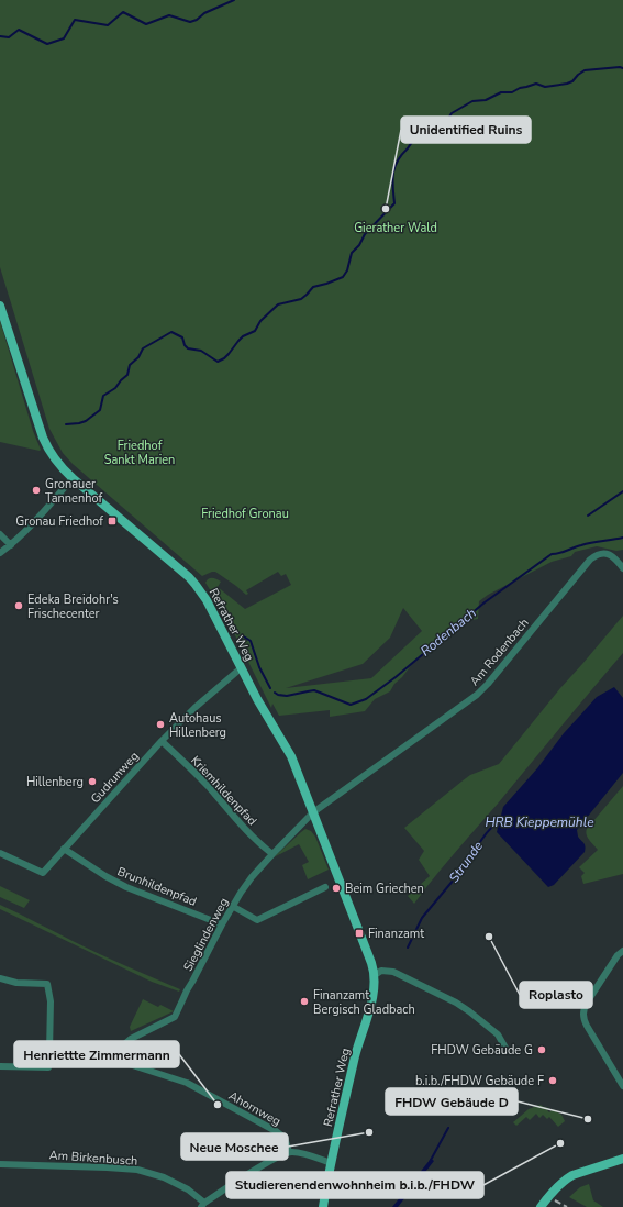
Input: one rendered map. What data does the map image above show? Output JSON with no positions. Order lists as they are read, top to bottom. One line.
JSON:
{"streets":{"main road":["Refrather Weg"],"street":["Am Rodenbach","Gudrunweg","Kriemhildenpfad","Brunhildenpfad","Sieglindenweg","Ahornweg","Am Birkenbusch"]},"crossings":[["Refrather Weg","Am Rodenbach"],["Refrather Weg","Gudrunweg"],["Refrather Weg","Sieglindenweg"],["Am Rodenbach","Sieglindenweg"],["Gudrunweg","Kriemhildenpfad"],["Gudrunweg","Brunhildenpfad"],["Kriemhildenpfad","Sieglindenweg"],["Brunhildenpfad","Sieglindenweg"],["Sieglindenweg","Ahornweg"]],"water":["Rodenbach","HRB Kieppemühle","Strunde"],"parks":["Gierather Wald","Friedhof Sankt Marien","Friedhof Gronau"],"places":{"other":["Unidentified Ruins","Gronauer Tannenhof","Edeka Breidohr's Frischecenter","Autohaus Hillenberg","Hillenberg","Beim Griechen","Roplasto","Finanzamt Bergisch Gladbach","FHDW Gebäude G","b.i.b./FHDW Gebäude F","Henriettte Zimmermann","FHDW Gebäude D","Neue Moschee","Studierenendenwohnheim b.i.b./FHDW"],"transit":["Gronau Friedhof","Finanzamt"]}}
